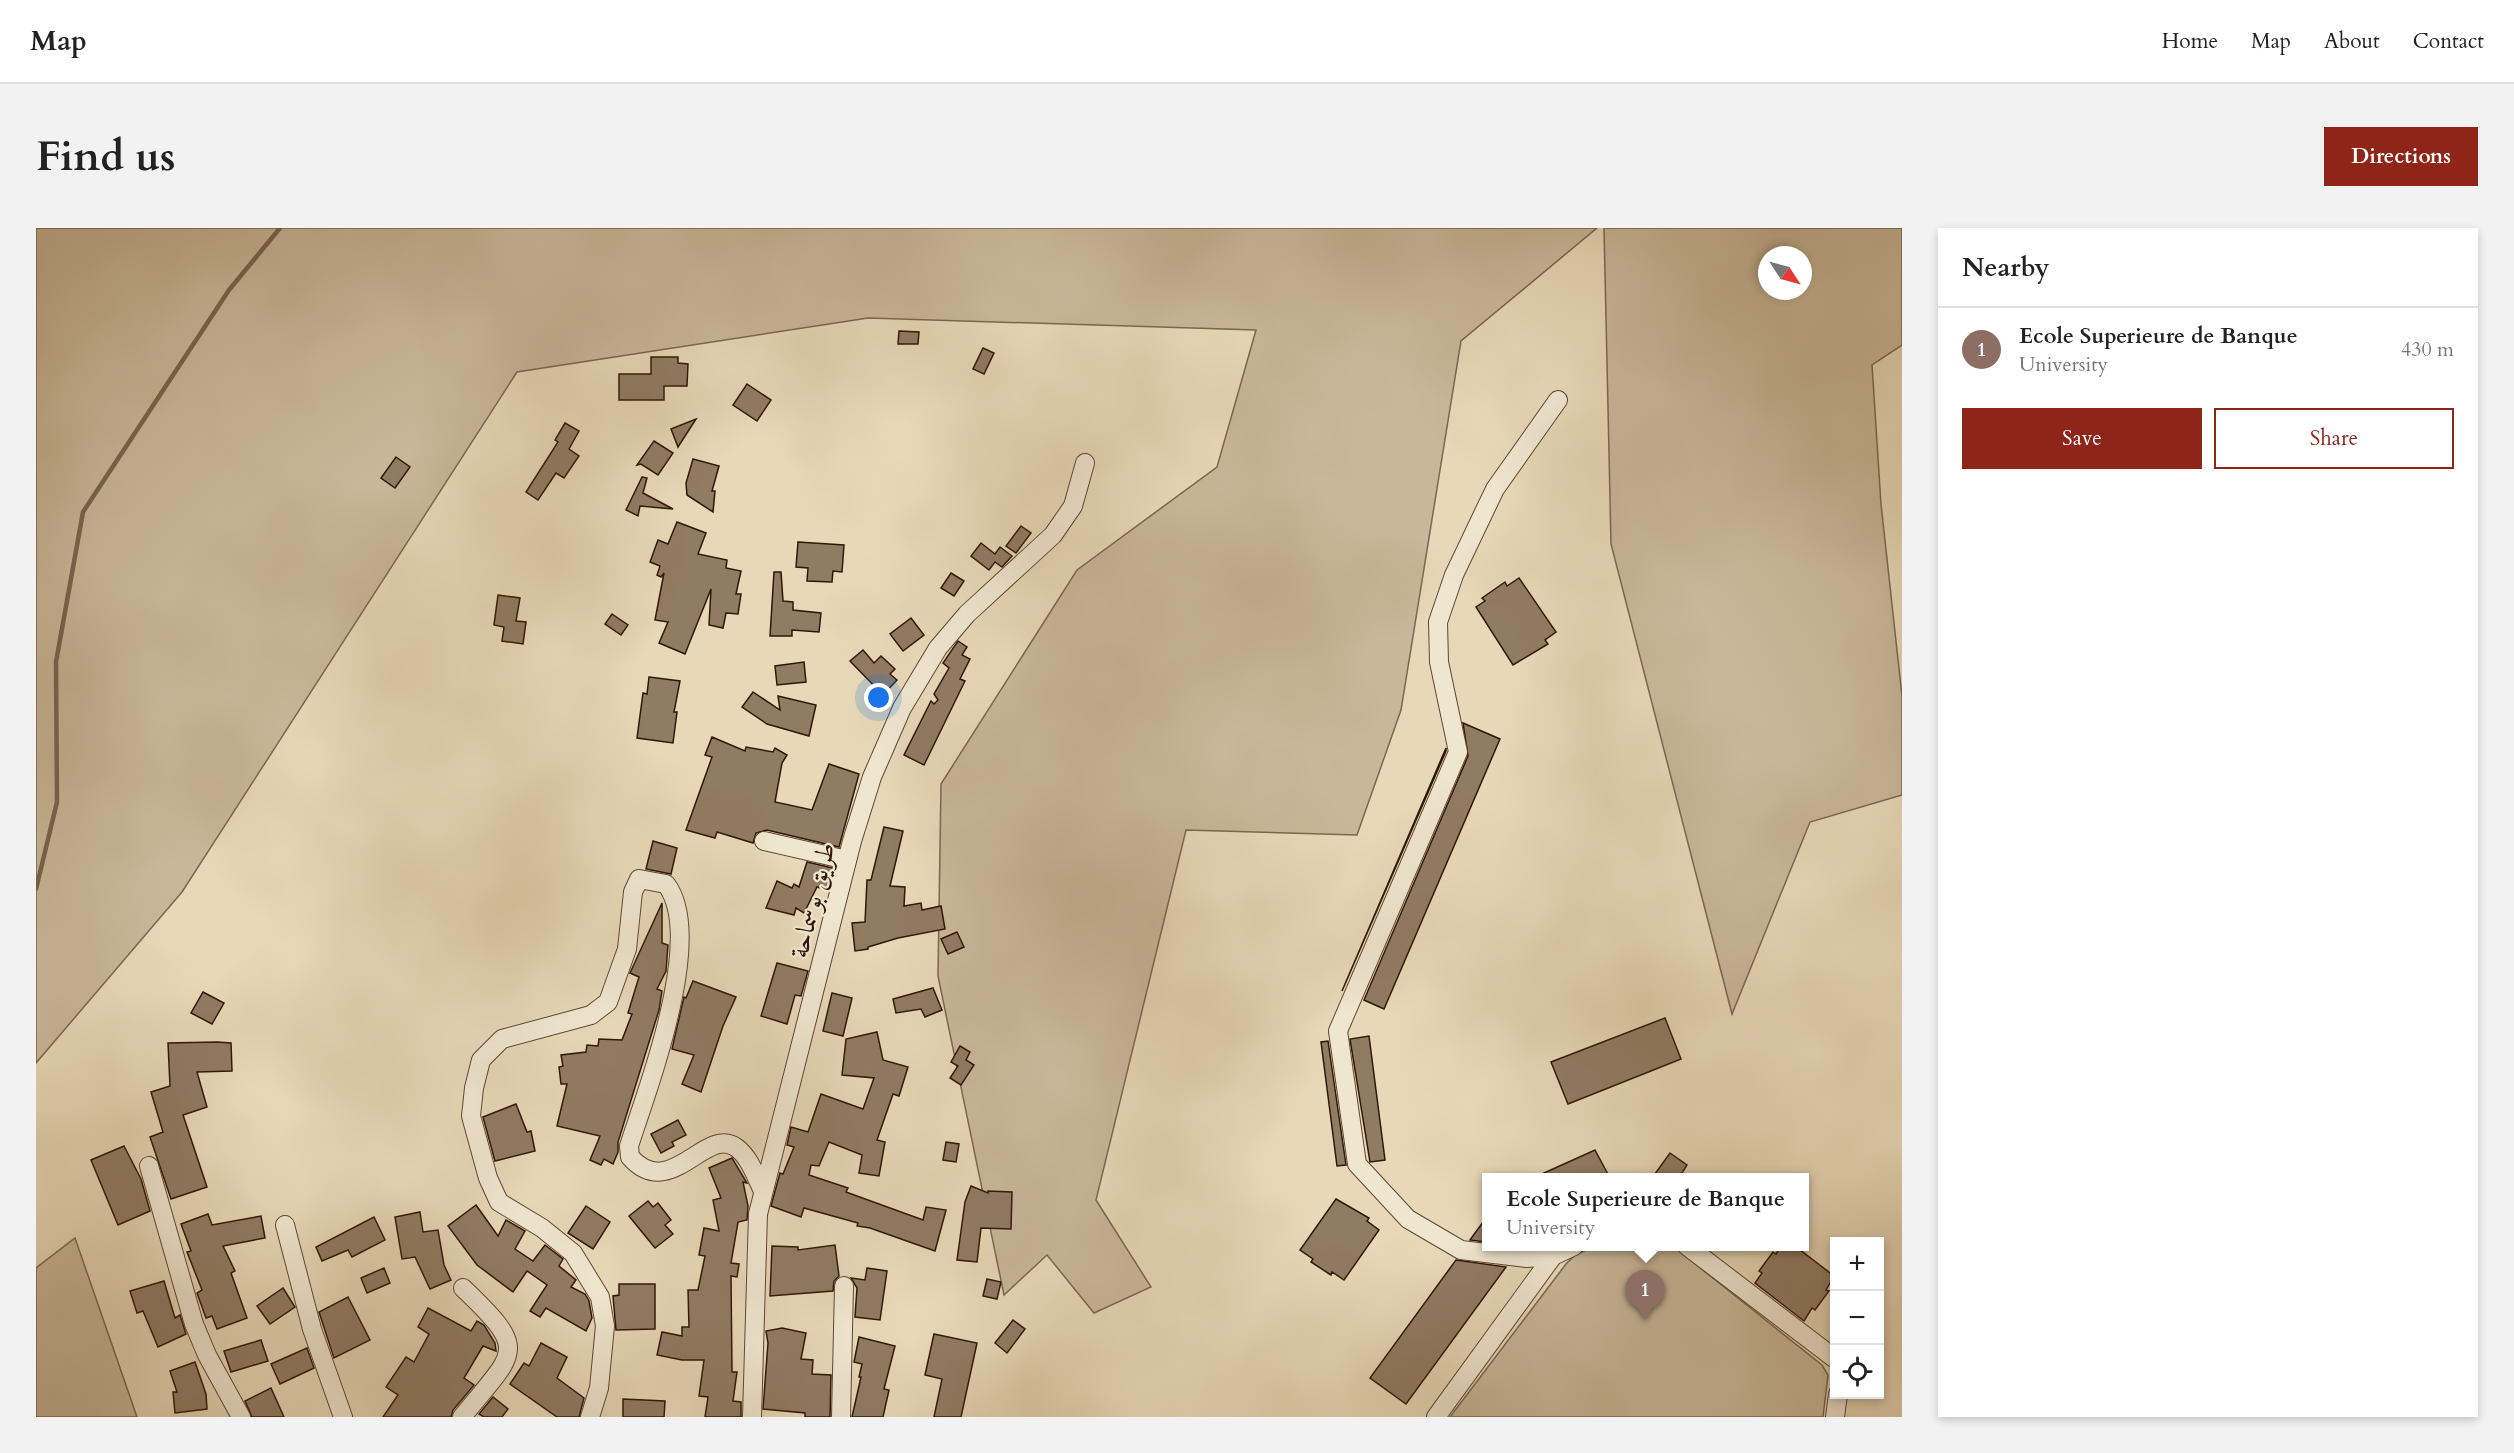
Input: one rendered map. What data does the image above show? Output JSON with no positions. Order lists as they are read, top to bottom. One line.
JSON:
{"streets":{"street":["طريق بوسماحة"]},"north":"bottom right","page":{"header":"Map","nav":["Home","Map","About","Contact"],"buttons":["Directions",["Save","Share"]],"title":"Find us","heading":"Nearby","list":[{"mark":"1","name":"Ecole Superieure de Banque","note":"University","value":"430 m"}],"popup":["Ecole Superieure de Banque","University"],"map_buttons":["+","−"],"pins":"1"}}
